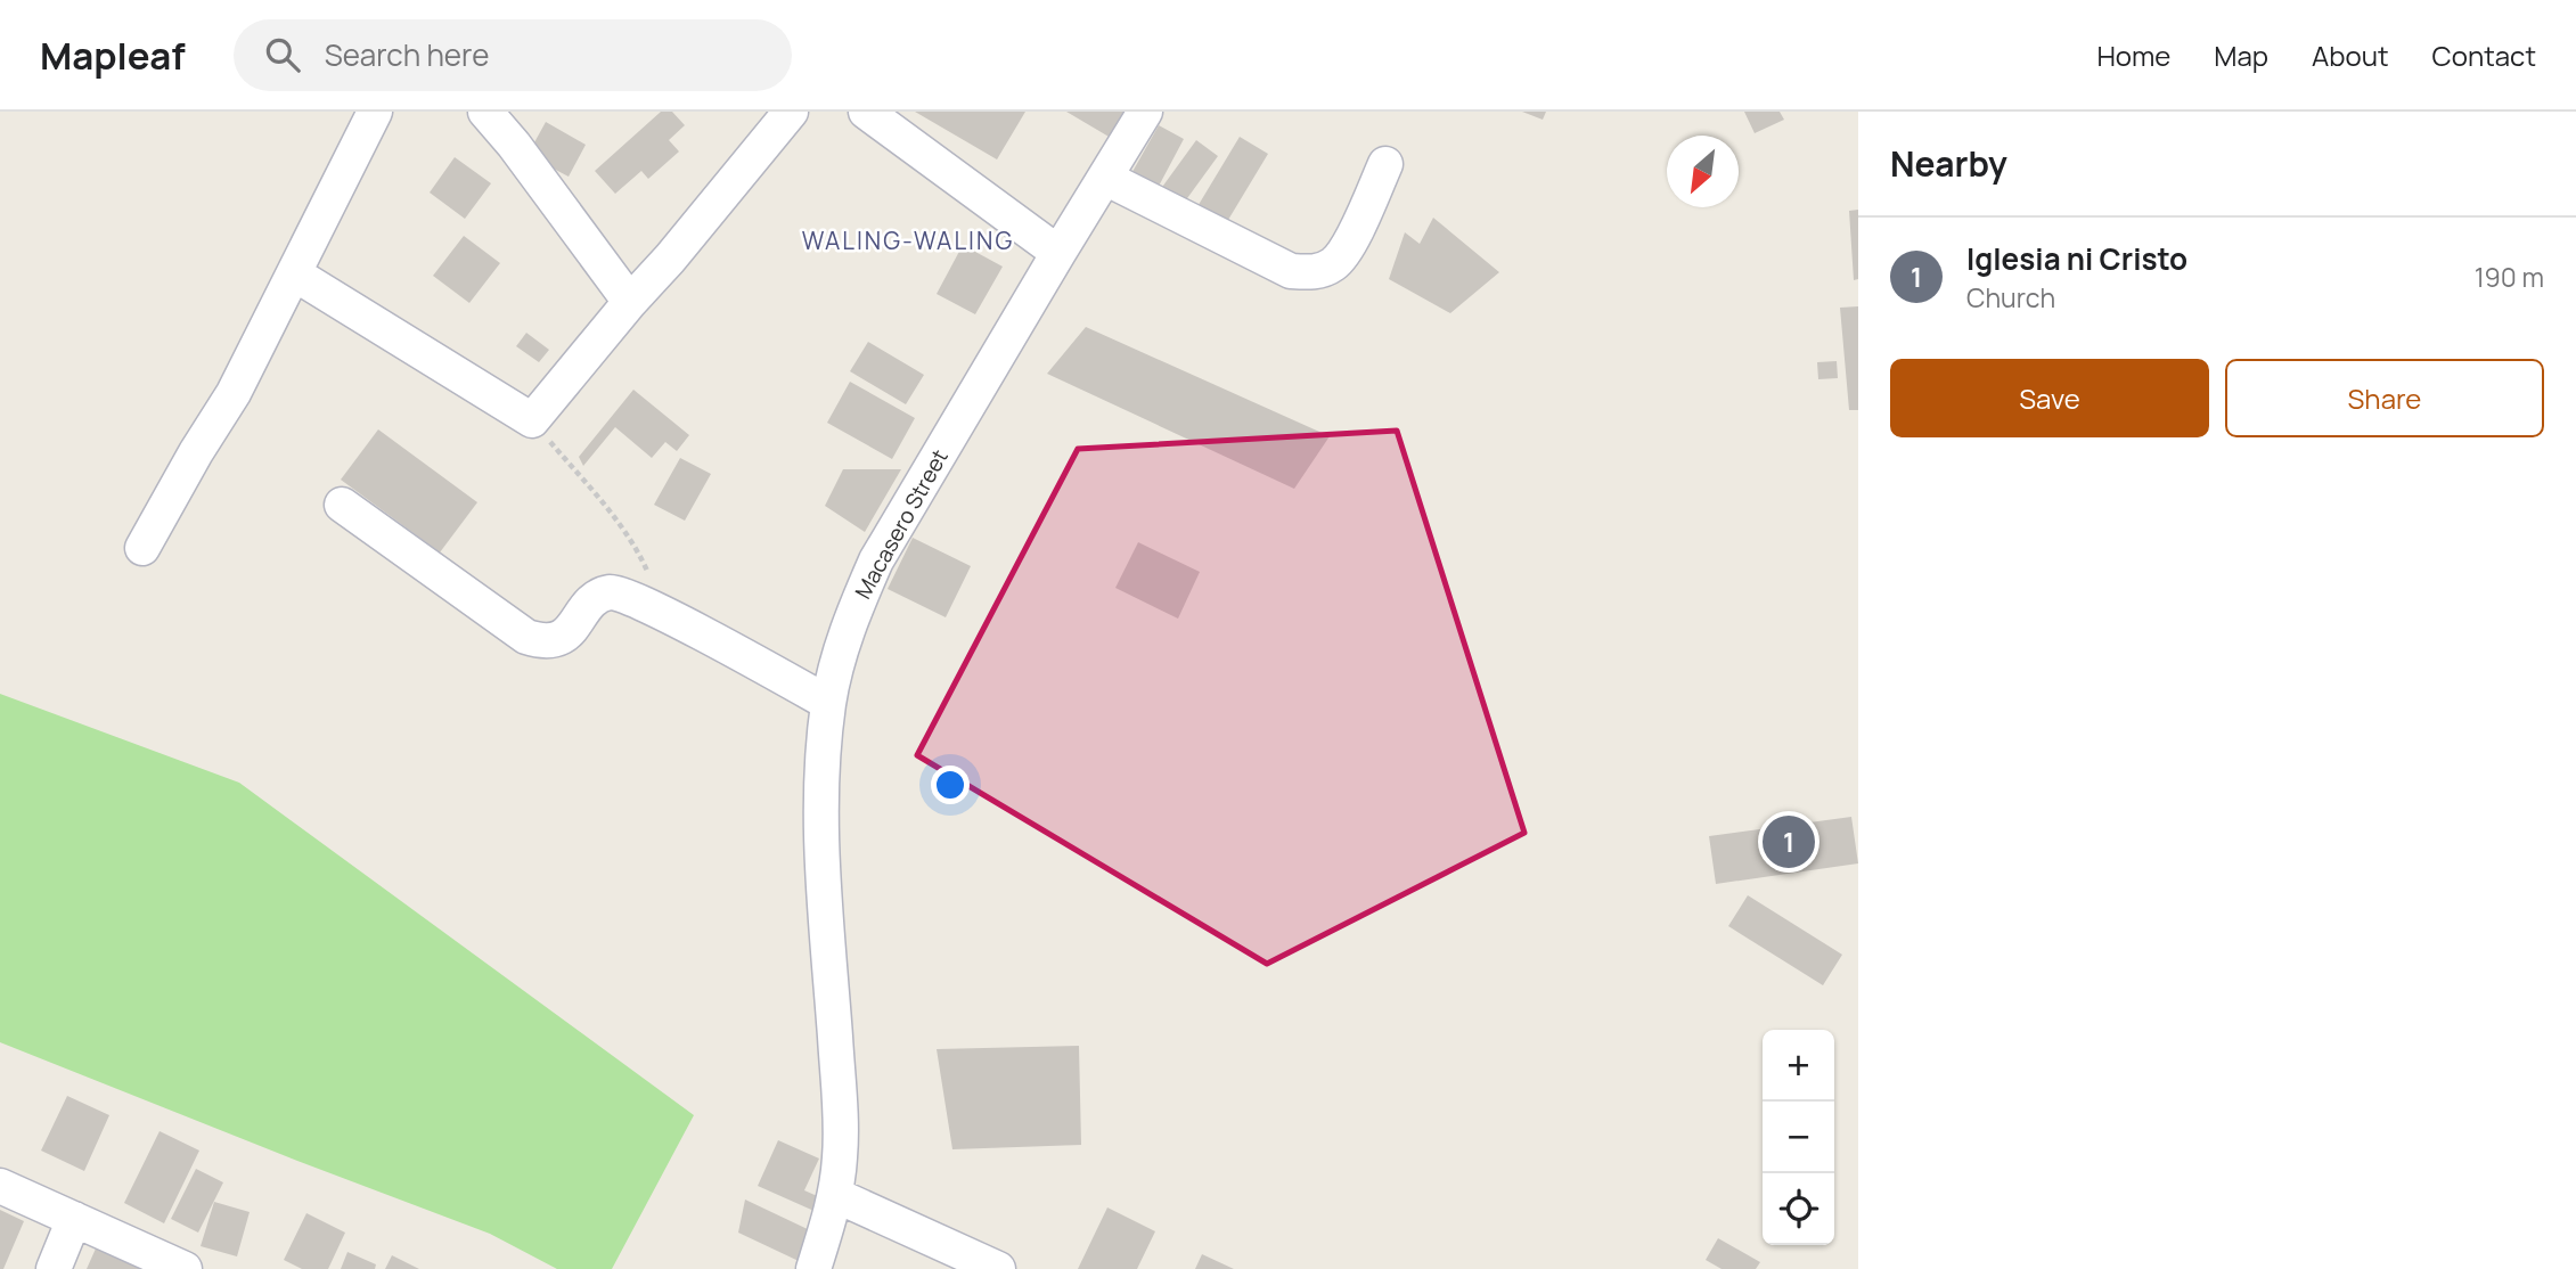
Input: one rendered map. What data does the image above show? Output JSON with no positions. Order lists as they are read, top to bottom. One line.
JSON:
{"streets":{"street":["Macasero Street"]},"districts":["WALING-WALING"],"north":"bottom left","page":{"header":"Mapleaf","search":"Search here","nav":["Home","Map","About","Contact"],"heading":"Nearby","list":[{"mark":"1","name":"Iglesia ni Cristo","note":"Church","value":"190 m"}],"buttons":["Save","Share"],"pins":"1","map_buttons":["+","−"]}}
